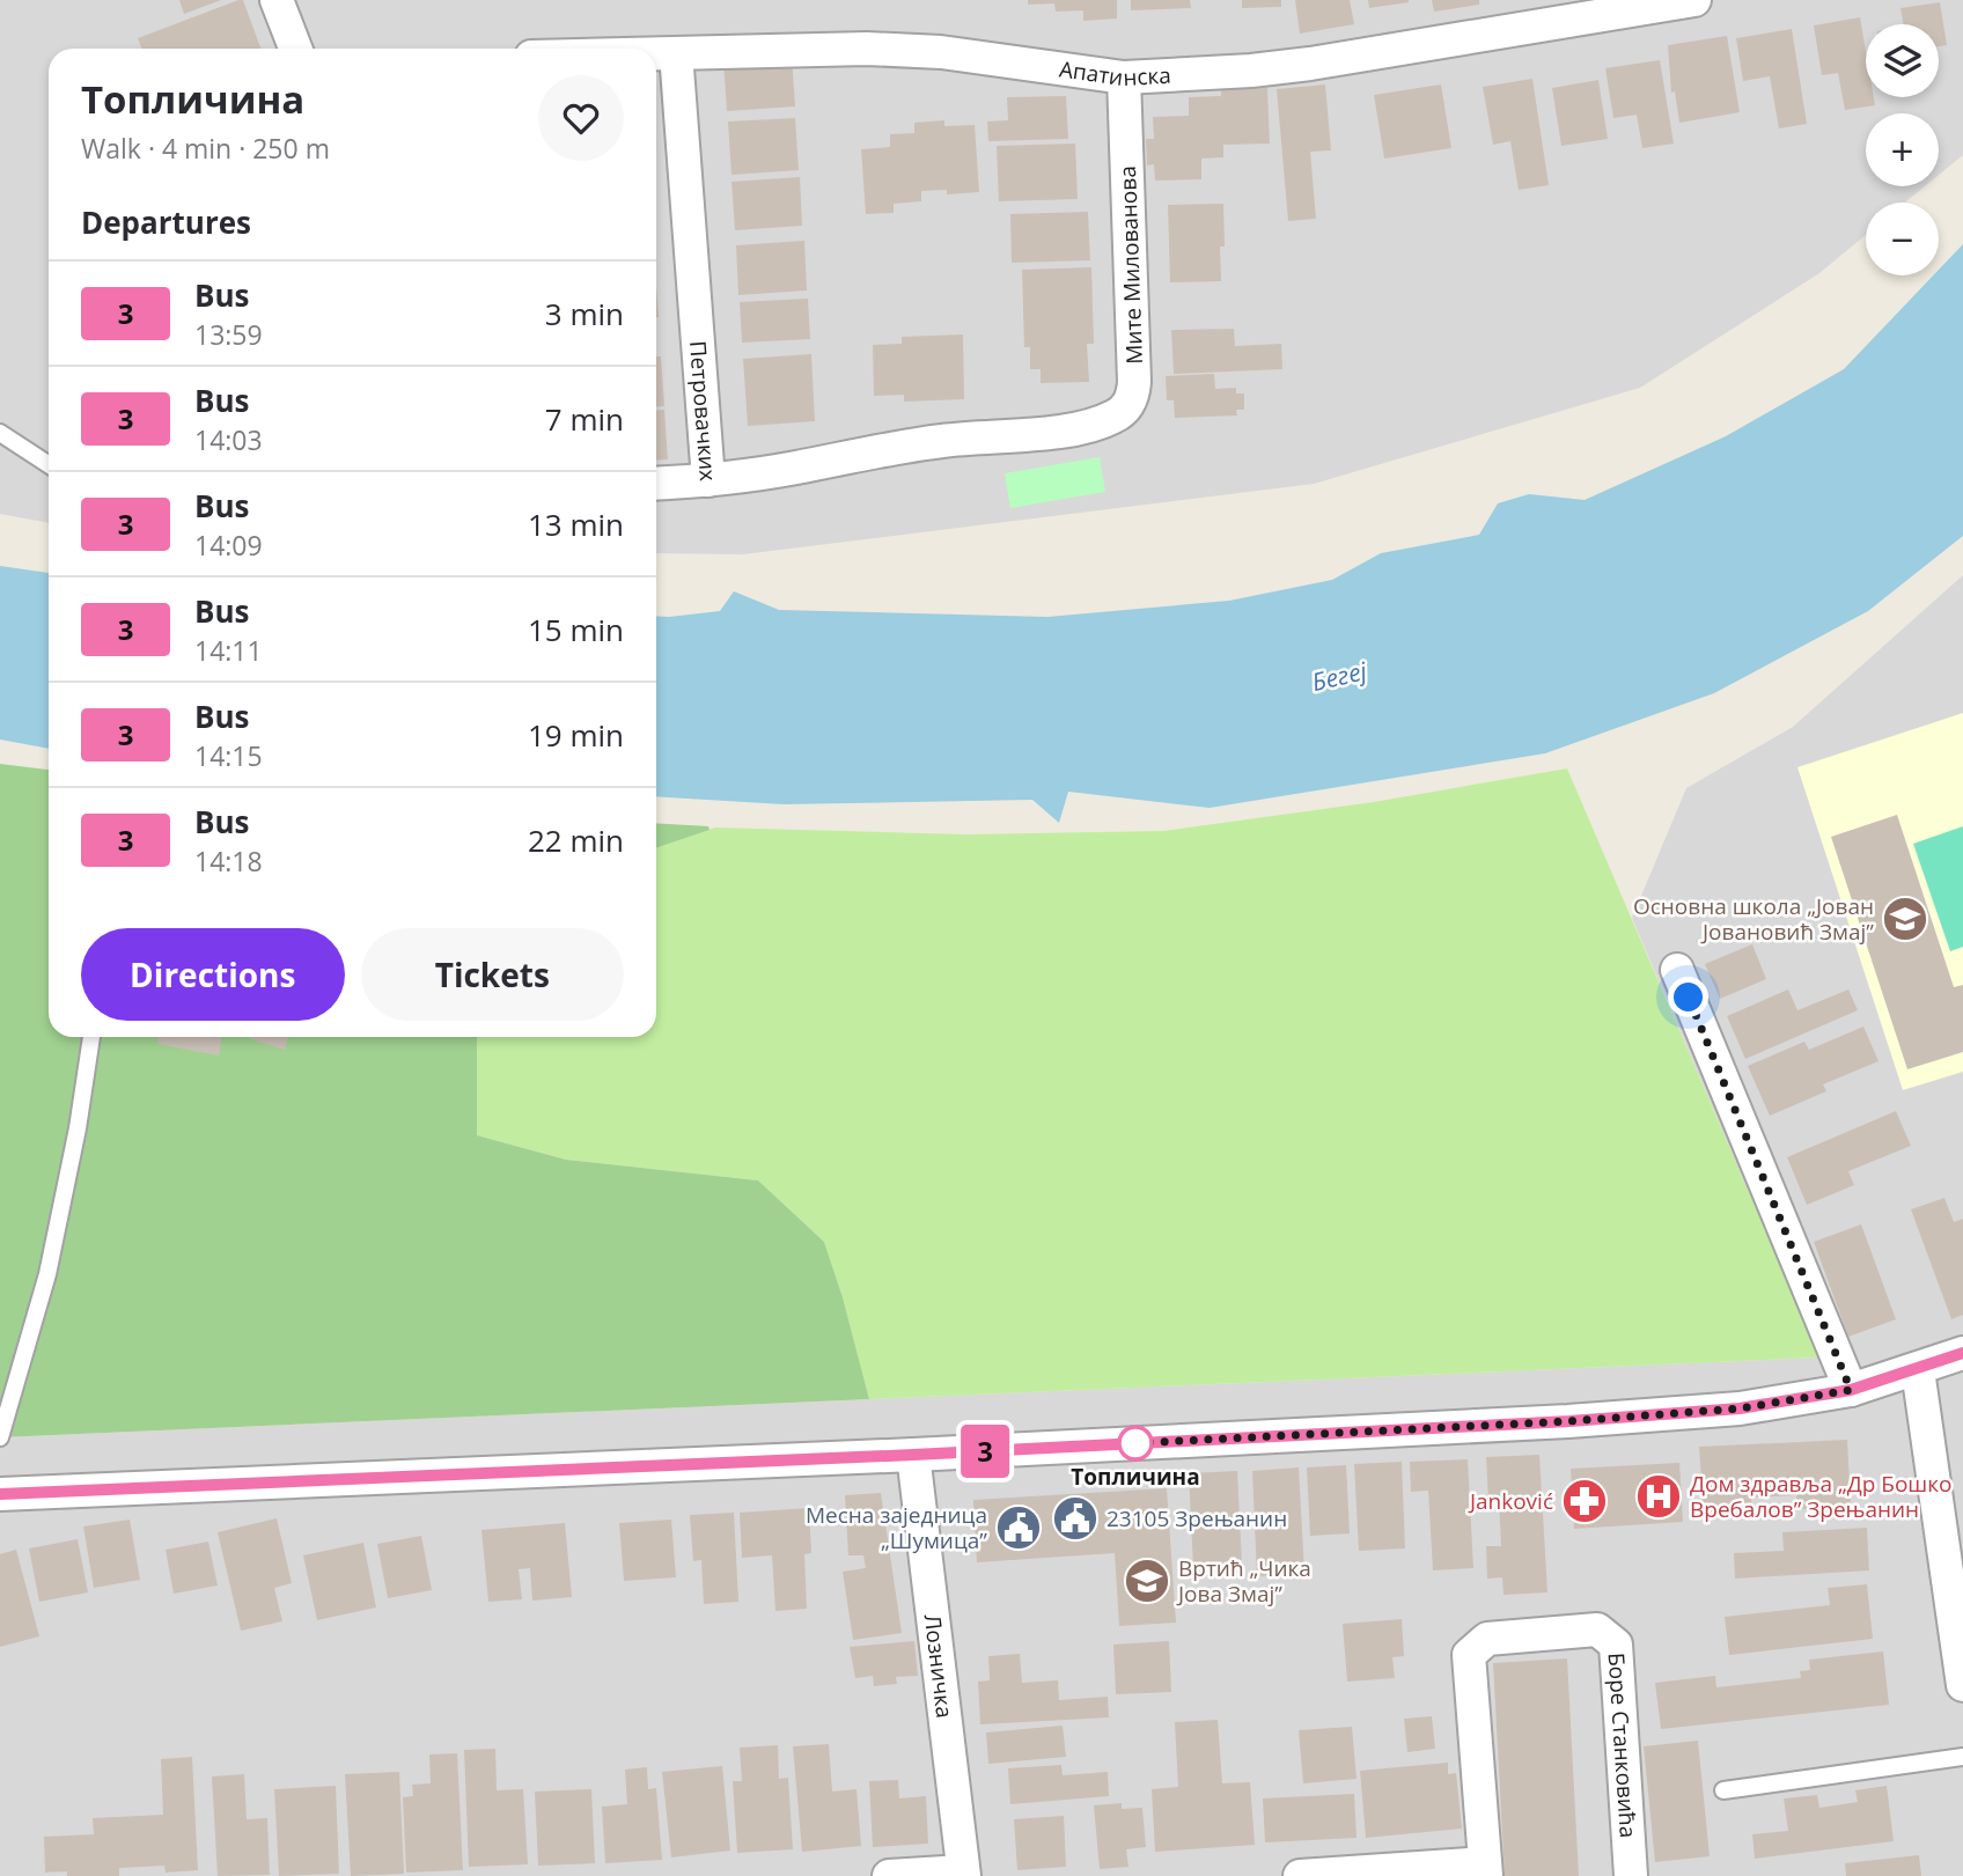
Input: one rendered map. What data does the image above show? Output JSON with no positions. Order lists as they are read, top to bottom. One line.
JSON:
{"streets":{"street":["Апатинска","Мите Милованова","Петровачких","Лозничка","Боре Станковића"]},"crossings":[["Апатинска","Мите Милованова"],["Апатинска","Петровачких"],["Мите Милованова","Петровачких"]],"water":["Бегеј"],"places":{"school or university":["Основна школа „Јован Јовановић Змај”","Вртић „Чика Јова Змај”"],"other":["Топличина"],"hospital":["Дом здравља „Др Бошко Вребалов” Зрењанин"],"pharmacy":["Janković"],"public building":["23105 Зрењанин","Месна заједница „Шумица”"]},"lines":["bus line 3"],"page":{"on_map":"3","map_buttons":["+","−"],"heading":[["Топличина","Walk · 4 min · 250 m"],"Departures"],"list":[{"mark":"3","name":"Bus","note":"13:59","value":"3 min"},{"mark":"3","name":"Bus","note":"14:03","value":"7 min"},{"mark":"3","name":"Bus","note":"14:09","value":"13 min"},{"mark":"3","name":"Bus","note":"14:11","value":"15 min"},{"mark":"3","name":"Bus","note":"14:15","value":"19 min"},{"mark":"3","name":"Bus","note":"14:18","value":"22 min"}],"buttons":["Directions","Tickets"]}}
